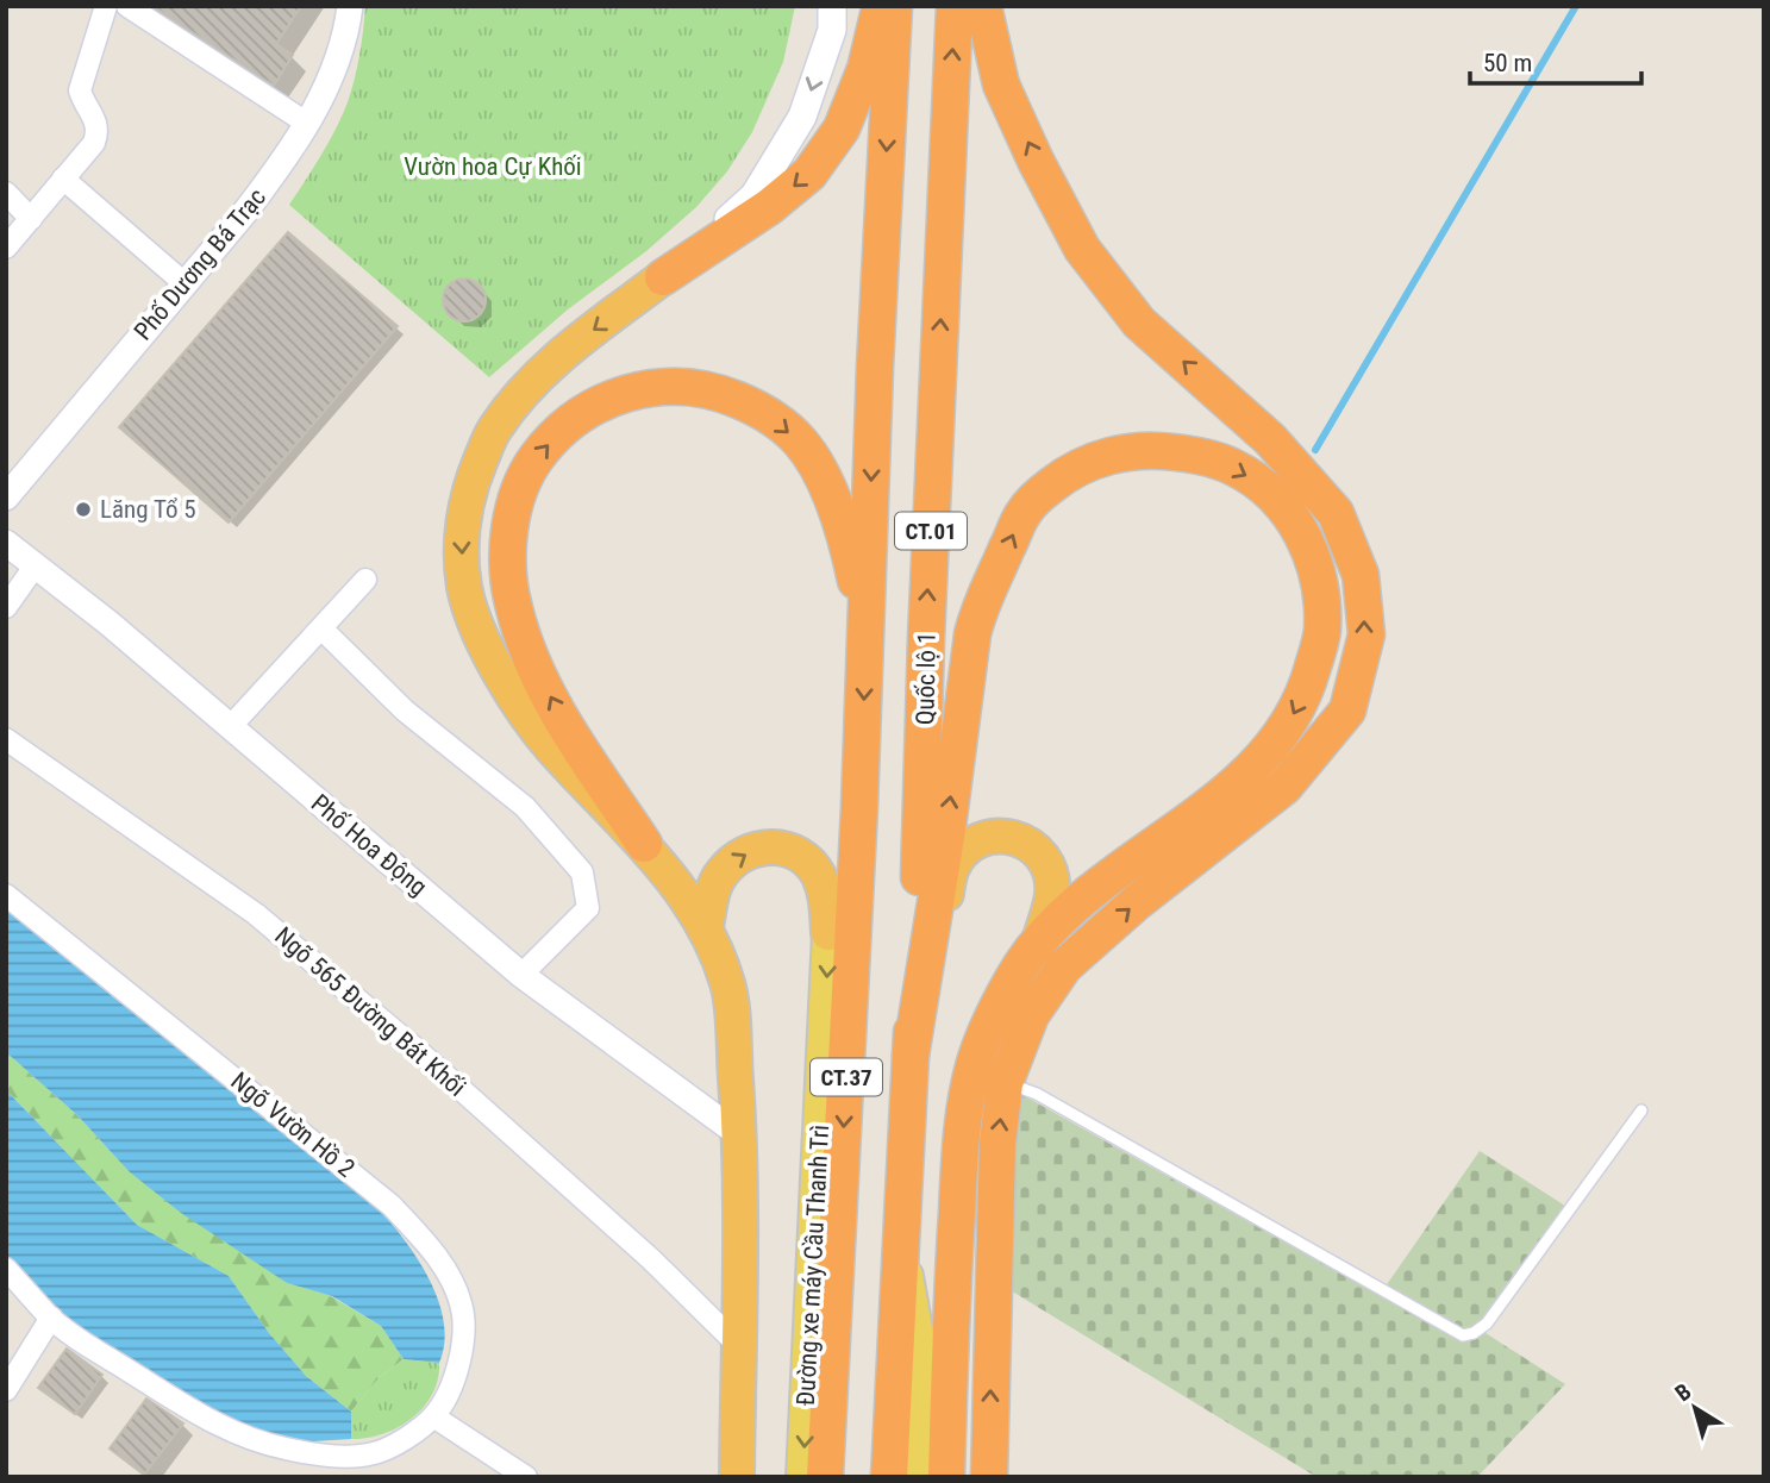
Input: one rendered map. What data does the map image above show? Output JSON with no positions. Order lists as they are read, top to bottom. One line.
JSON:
{"streets":{"highway":["CT.01","Quốc lộ 1","CT.37"],"main road":["Đường xe máy Cầu Thanh Trì"],"street":["Phố Dương Bá Trạc","Phố Hoa Động","Ngõ 565 Đường Bát Khối","Ngõ Vườn Hồ 2"]},"crossings":[["CT.01","CT.37"],["CT.01","Đường xe máy Cầu Thanh Trì"],["CT.37","Đường xe máy Cầu Thanh Trì"]],"one_way":["Đường xe máy Cầu Thanh Trì"],"parks":["Vườn hoa Cự Khối"],"places":["Lăng Tổ 5"],"scale_bar":"50 m","north":"top left"}
